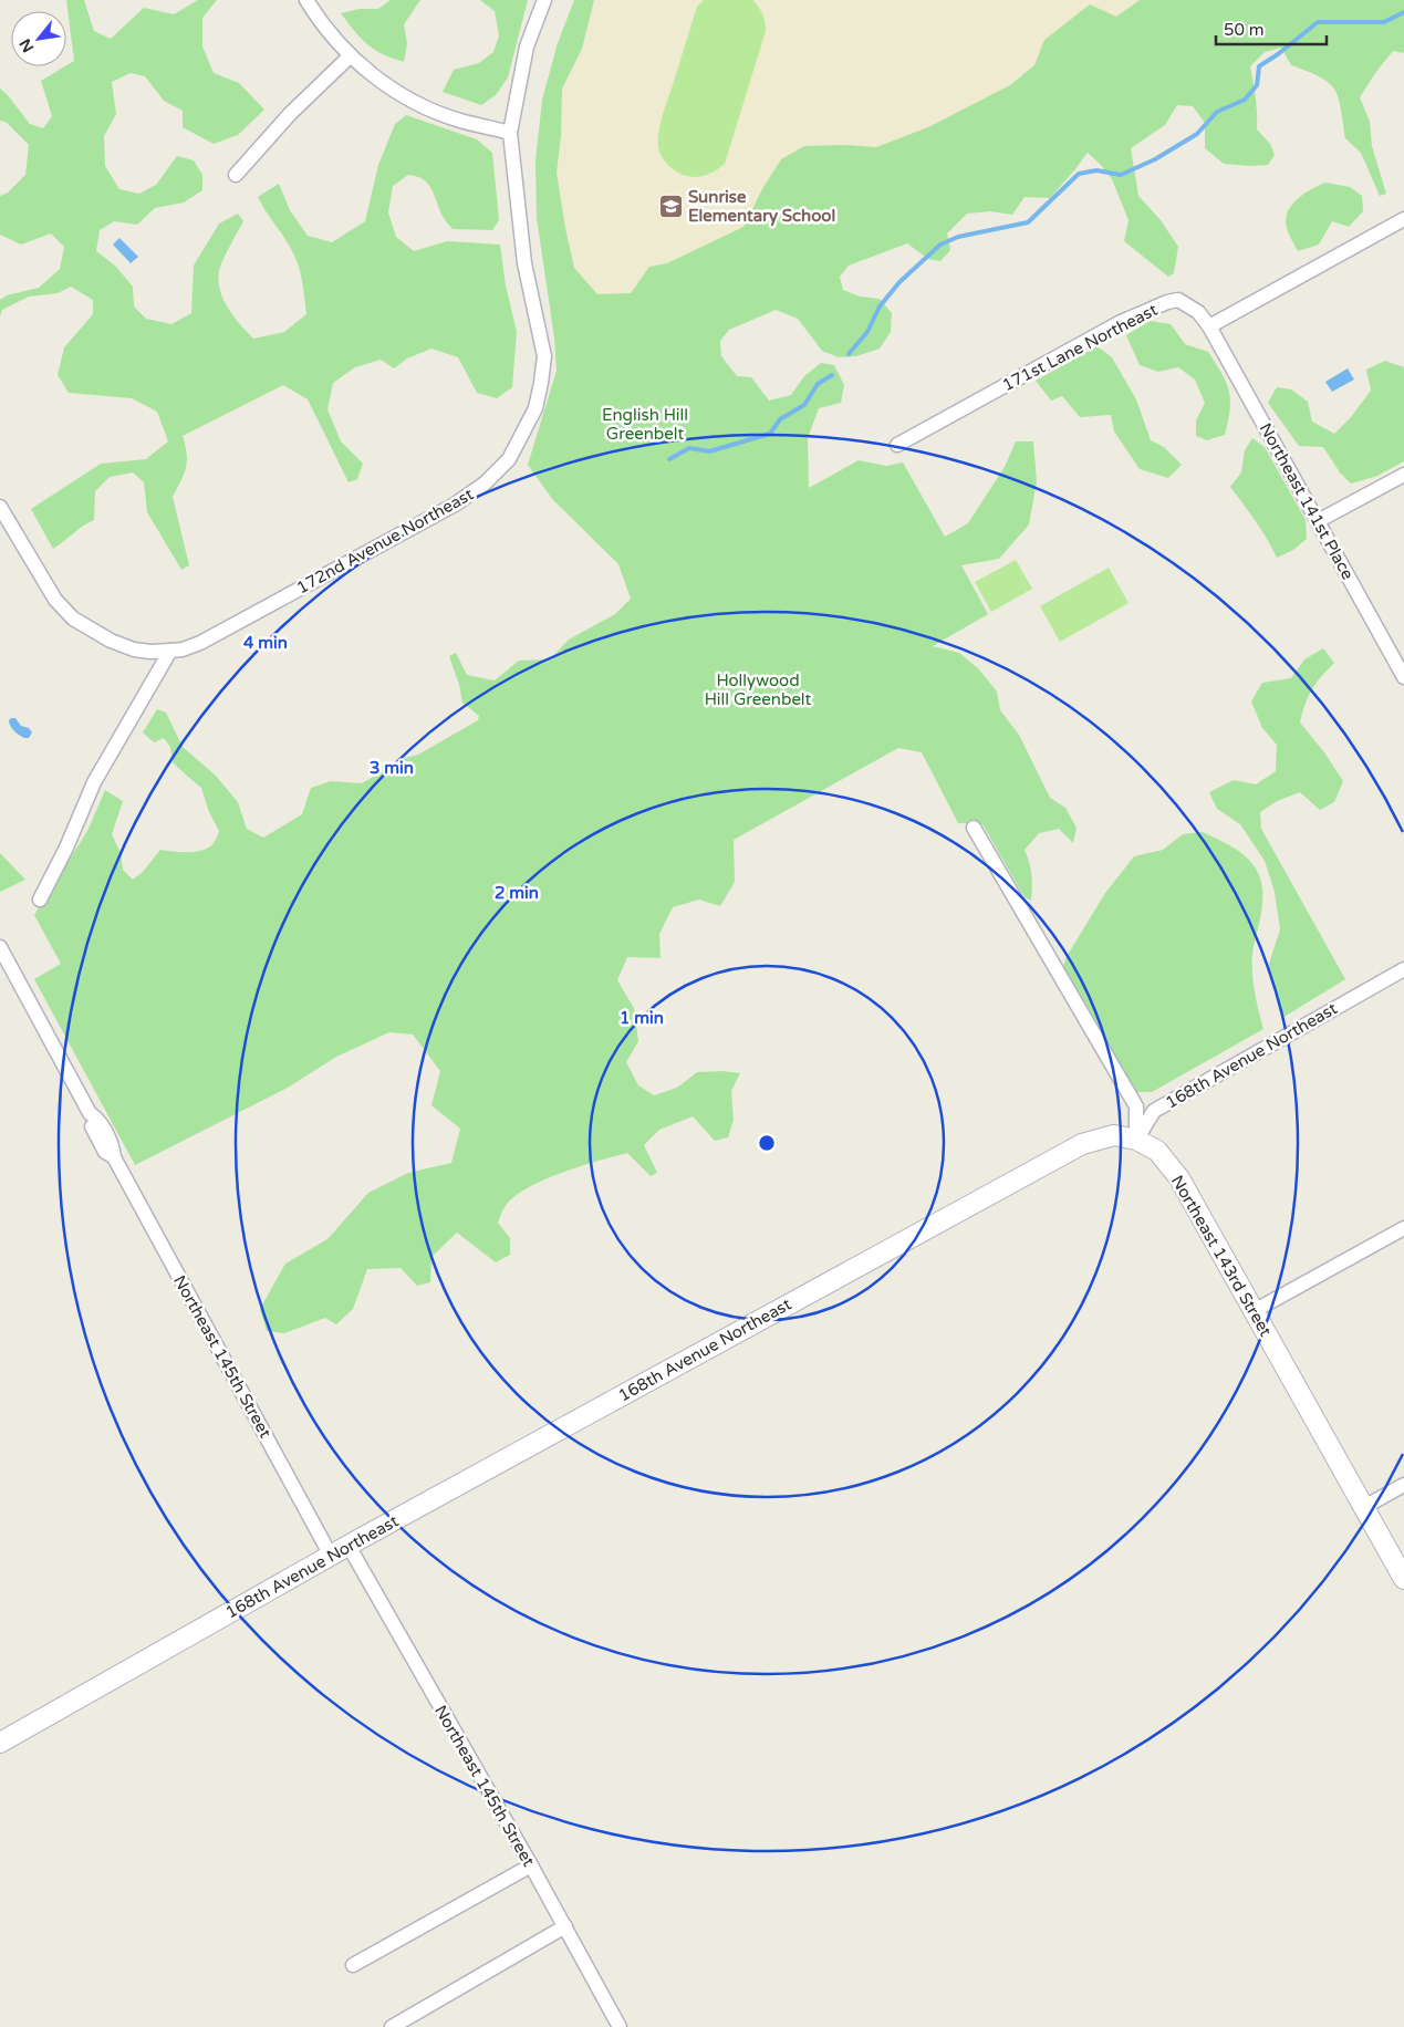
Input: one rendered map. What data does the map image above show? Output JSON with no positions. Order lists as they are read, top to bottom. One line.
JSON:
{"streets":{"street":["171st Lane Northeast","Northeast 141st Place","172nd Avenue Northeast","168th Avenue Northeast","Northeast 143rd Street","Northeast 145th Street"]},"crossings":[["171st Lane Northeast","Northeast 141st Place"],["168th Avenue Northeast","Northeast 143rd Street"],["168th Avenue Northeast","Northeast 145th Street"]],"parks":["English Hill Greenbelt","Hollywood Hill Greenbelt"],"places":{"school or university":["Sunrise Elementary School"]},"scale_bar":"50 m","north":"bottom left","rings":["4 min","3 min","2 min","1 min"]}
